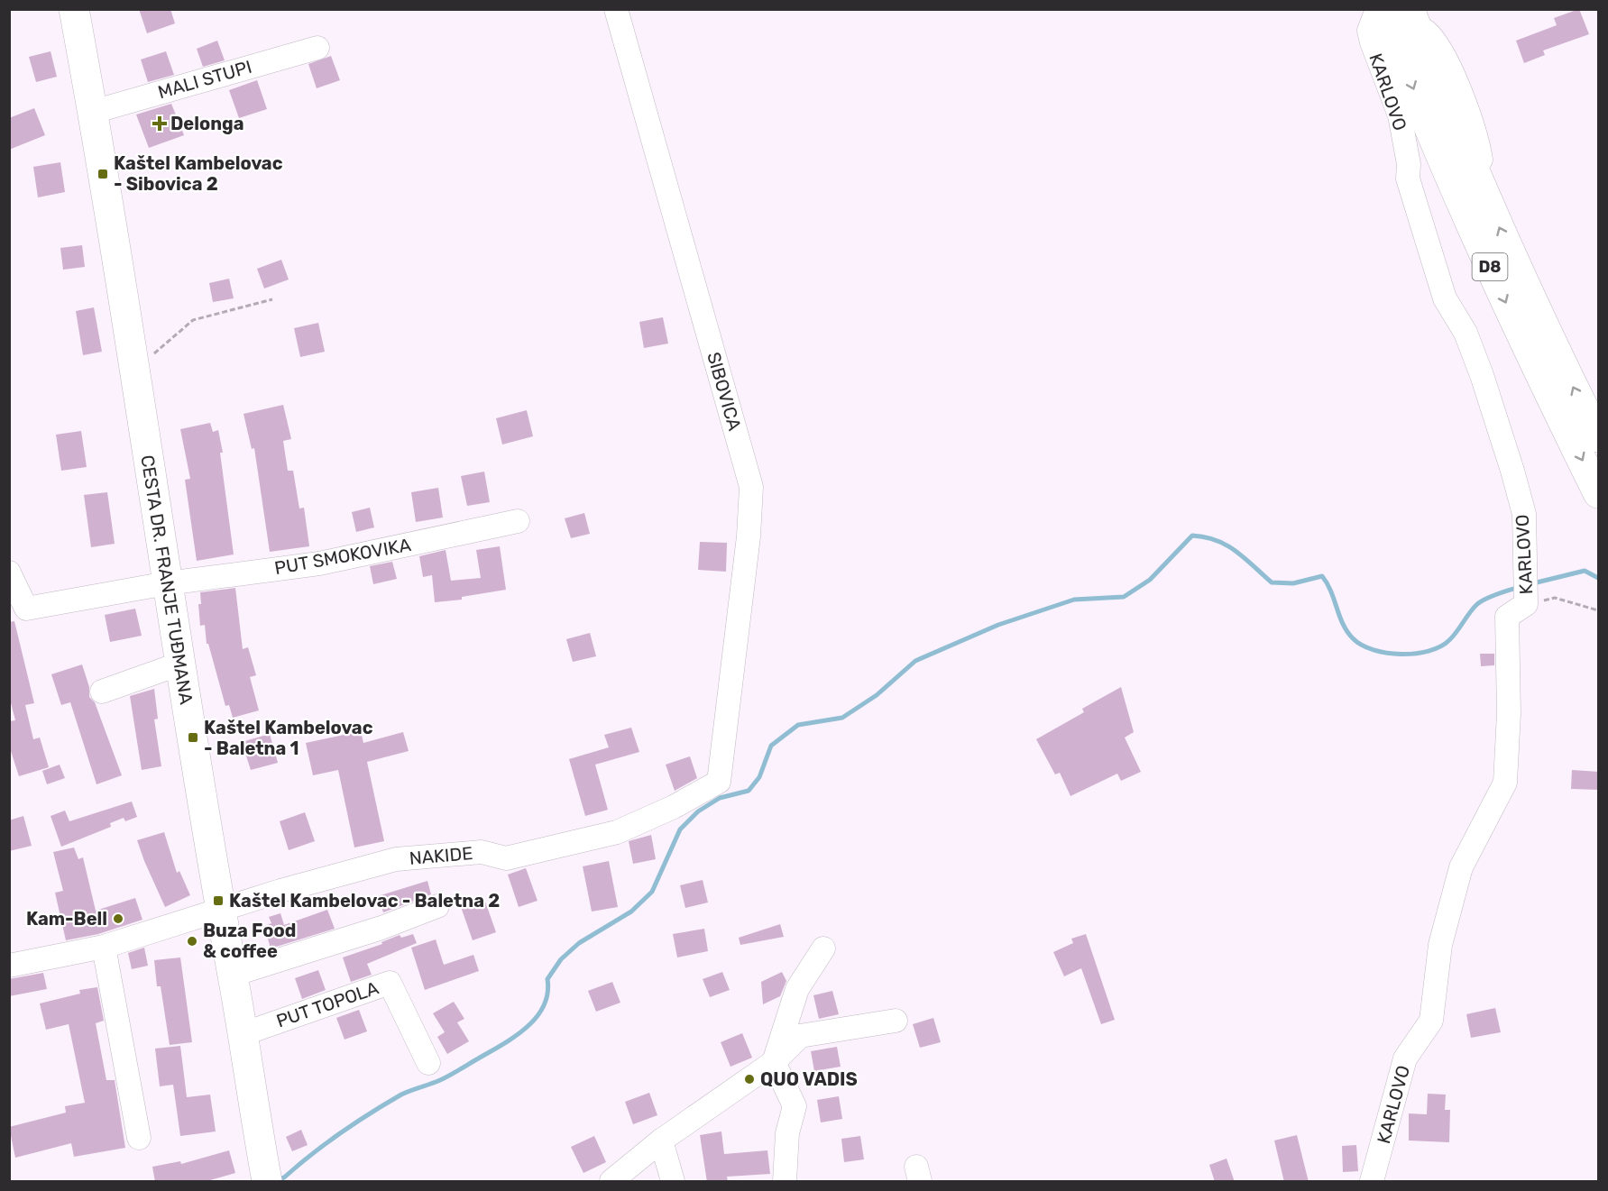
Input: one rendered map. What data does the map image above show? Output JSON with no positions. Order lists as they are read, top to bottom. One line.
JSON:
{"streets":{"main road":["D8","CESTA DR. FRANJE TUĐMANA"],"street":["MALI STUPI","KARLOVO","SIBOVICA","PUT SMOKOVIKA","NAKIDE","PUT TOPOLA"]},"crossings":[["MALI STUPI","CESTA DR. FRANJE TUĐMANA"],["KARLOVO","D8"],["SIBOVICA","NAKIDE"],["PUT SMOKOVIKA","CESTA DR. FRANJE TUĐMANA"],["CESTA DR. FRANJE TUĐMANA","NAKIDE"],["CESTA DR. FRANJE TUĐMANA","PUT TOPOLA"]],"places":{"health":["Delonga"],"transit":["Kaštel Kambelovac - Sibovica 2","Kaštel Kambelovac - Baletna 1","Kaštel Kambelovac - Baletna 2"],"other":["Kam-Bell","Buza Food & coffee","QUO VADIS"]}}
